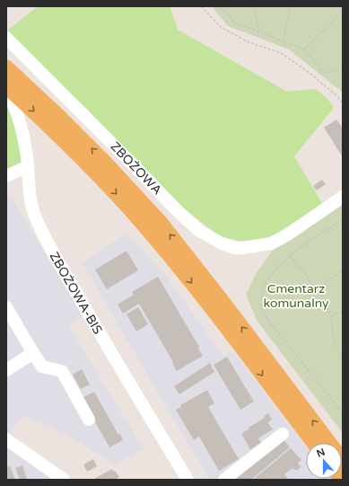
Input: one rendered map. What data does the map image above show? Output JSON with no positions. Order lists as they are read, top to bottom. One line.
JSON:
{"streets":{"street":["ZBOŻOWA","ZBOŻOWA-BIS"]},"parks":["Cmentarz komunalny"],"north":"top"}
